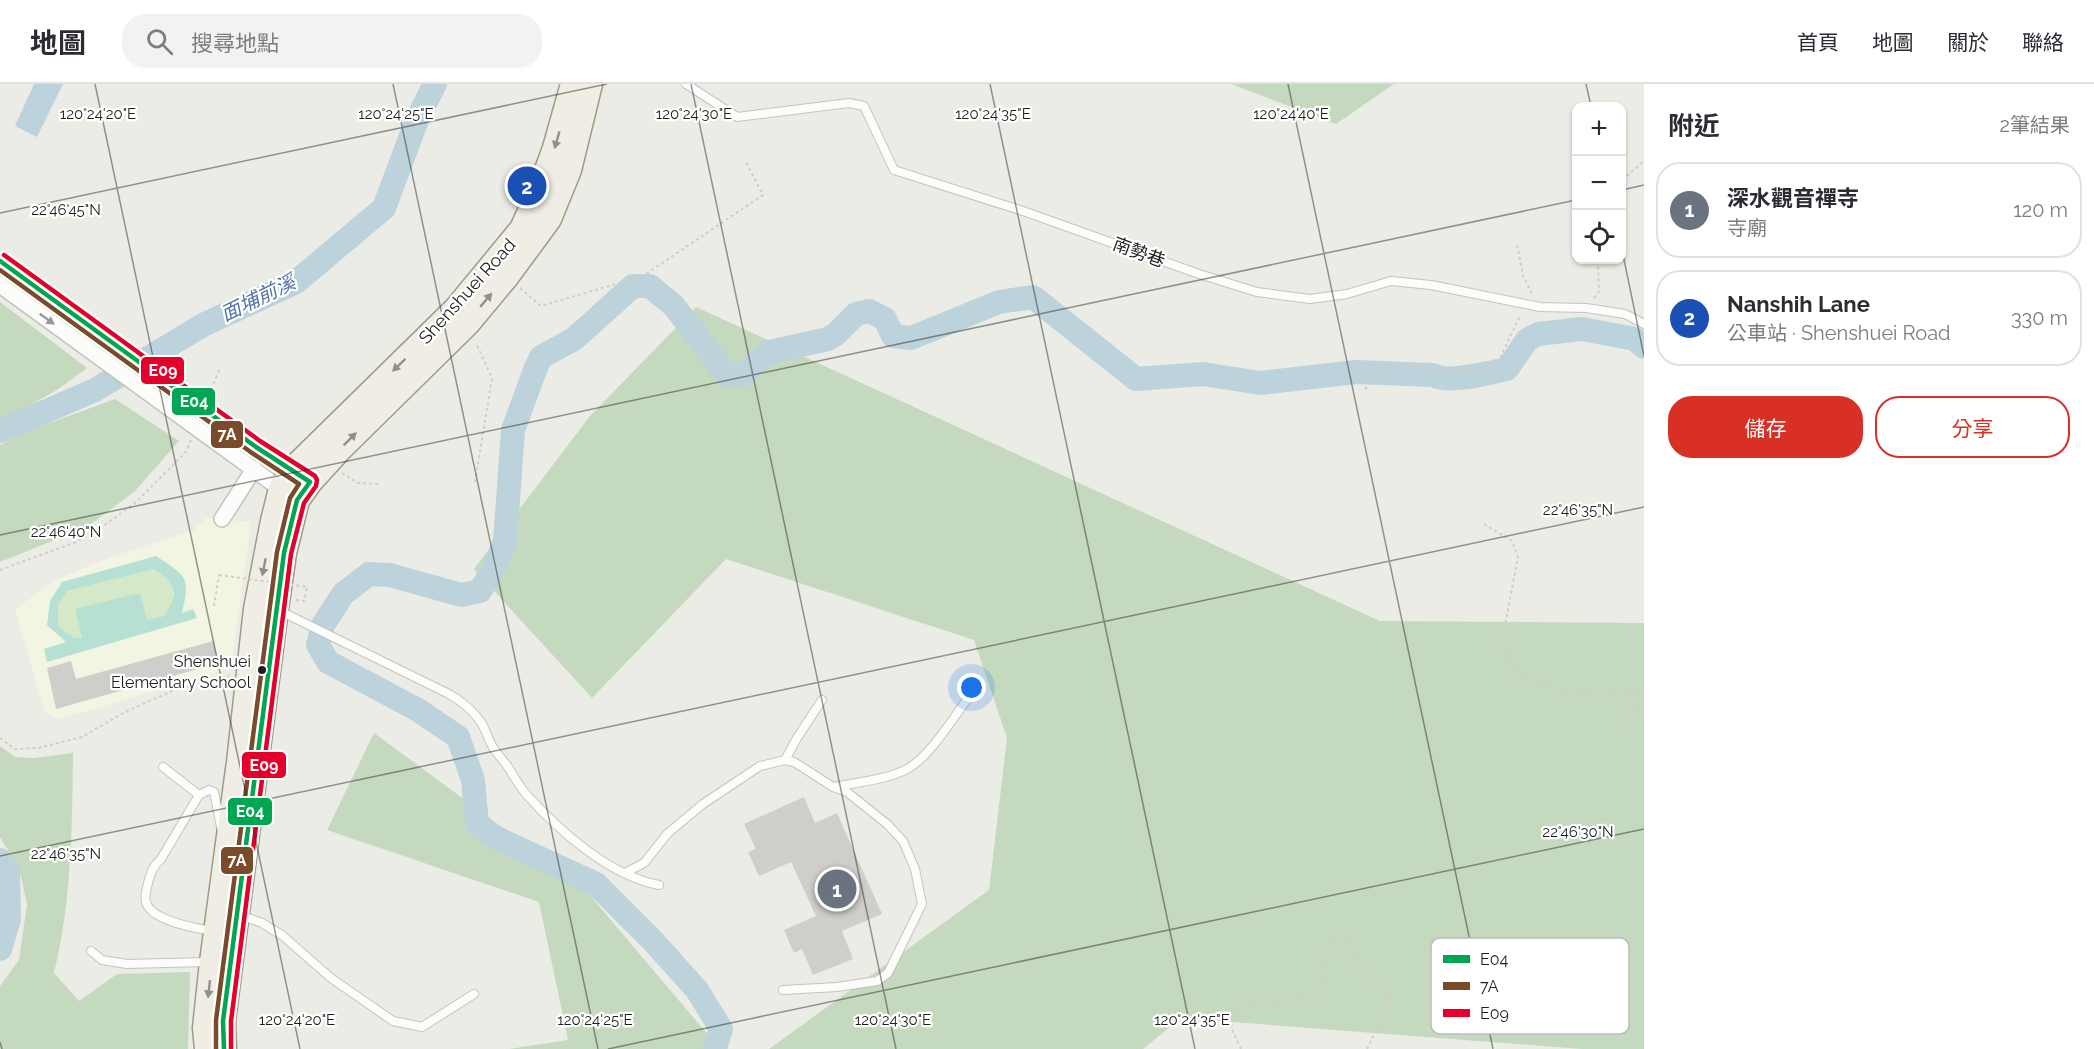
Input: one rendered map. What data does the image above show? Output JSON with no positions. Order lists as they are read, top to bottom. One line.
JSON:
{"streets":{"main road":["Shenshuei Road"],"lane":["南勢巷"]},"water":["面埔前溪"],"places":["Shenshuei Elementary School"],"lines":["transit line E09","transit line E04","transit line 7A"],"legend":["E04","7A","E09"],"page":{"header":"地圖","search":"搜尋地點","nav":["首頁","地圖","關於","聯絡"],"heading":["附近","2筆結果"],"map_buttons":["+","−"],"list":[{"mark":"1","name":"深水觀音禪寺","note":"寺廟","value":"120 m"},{"mark":"2","name":"Nanshih Lane","note":"公車站 · Shenshuei Road","value":"330 m"}],"pins":["2","1"],"buttons":["儲存","分享"]},"coordinates":["120°24'20\"E","120°24'25\"E","120°24'30\"E","120°24'35\"E","120°24'40\"E","22°46'45\"N","22°46'35\"N","22°46'40\"N","22°46'30\"N"]}
